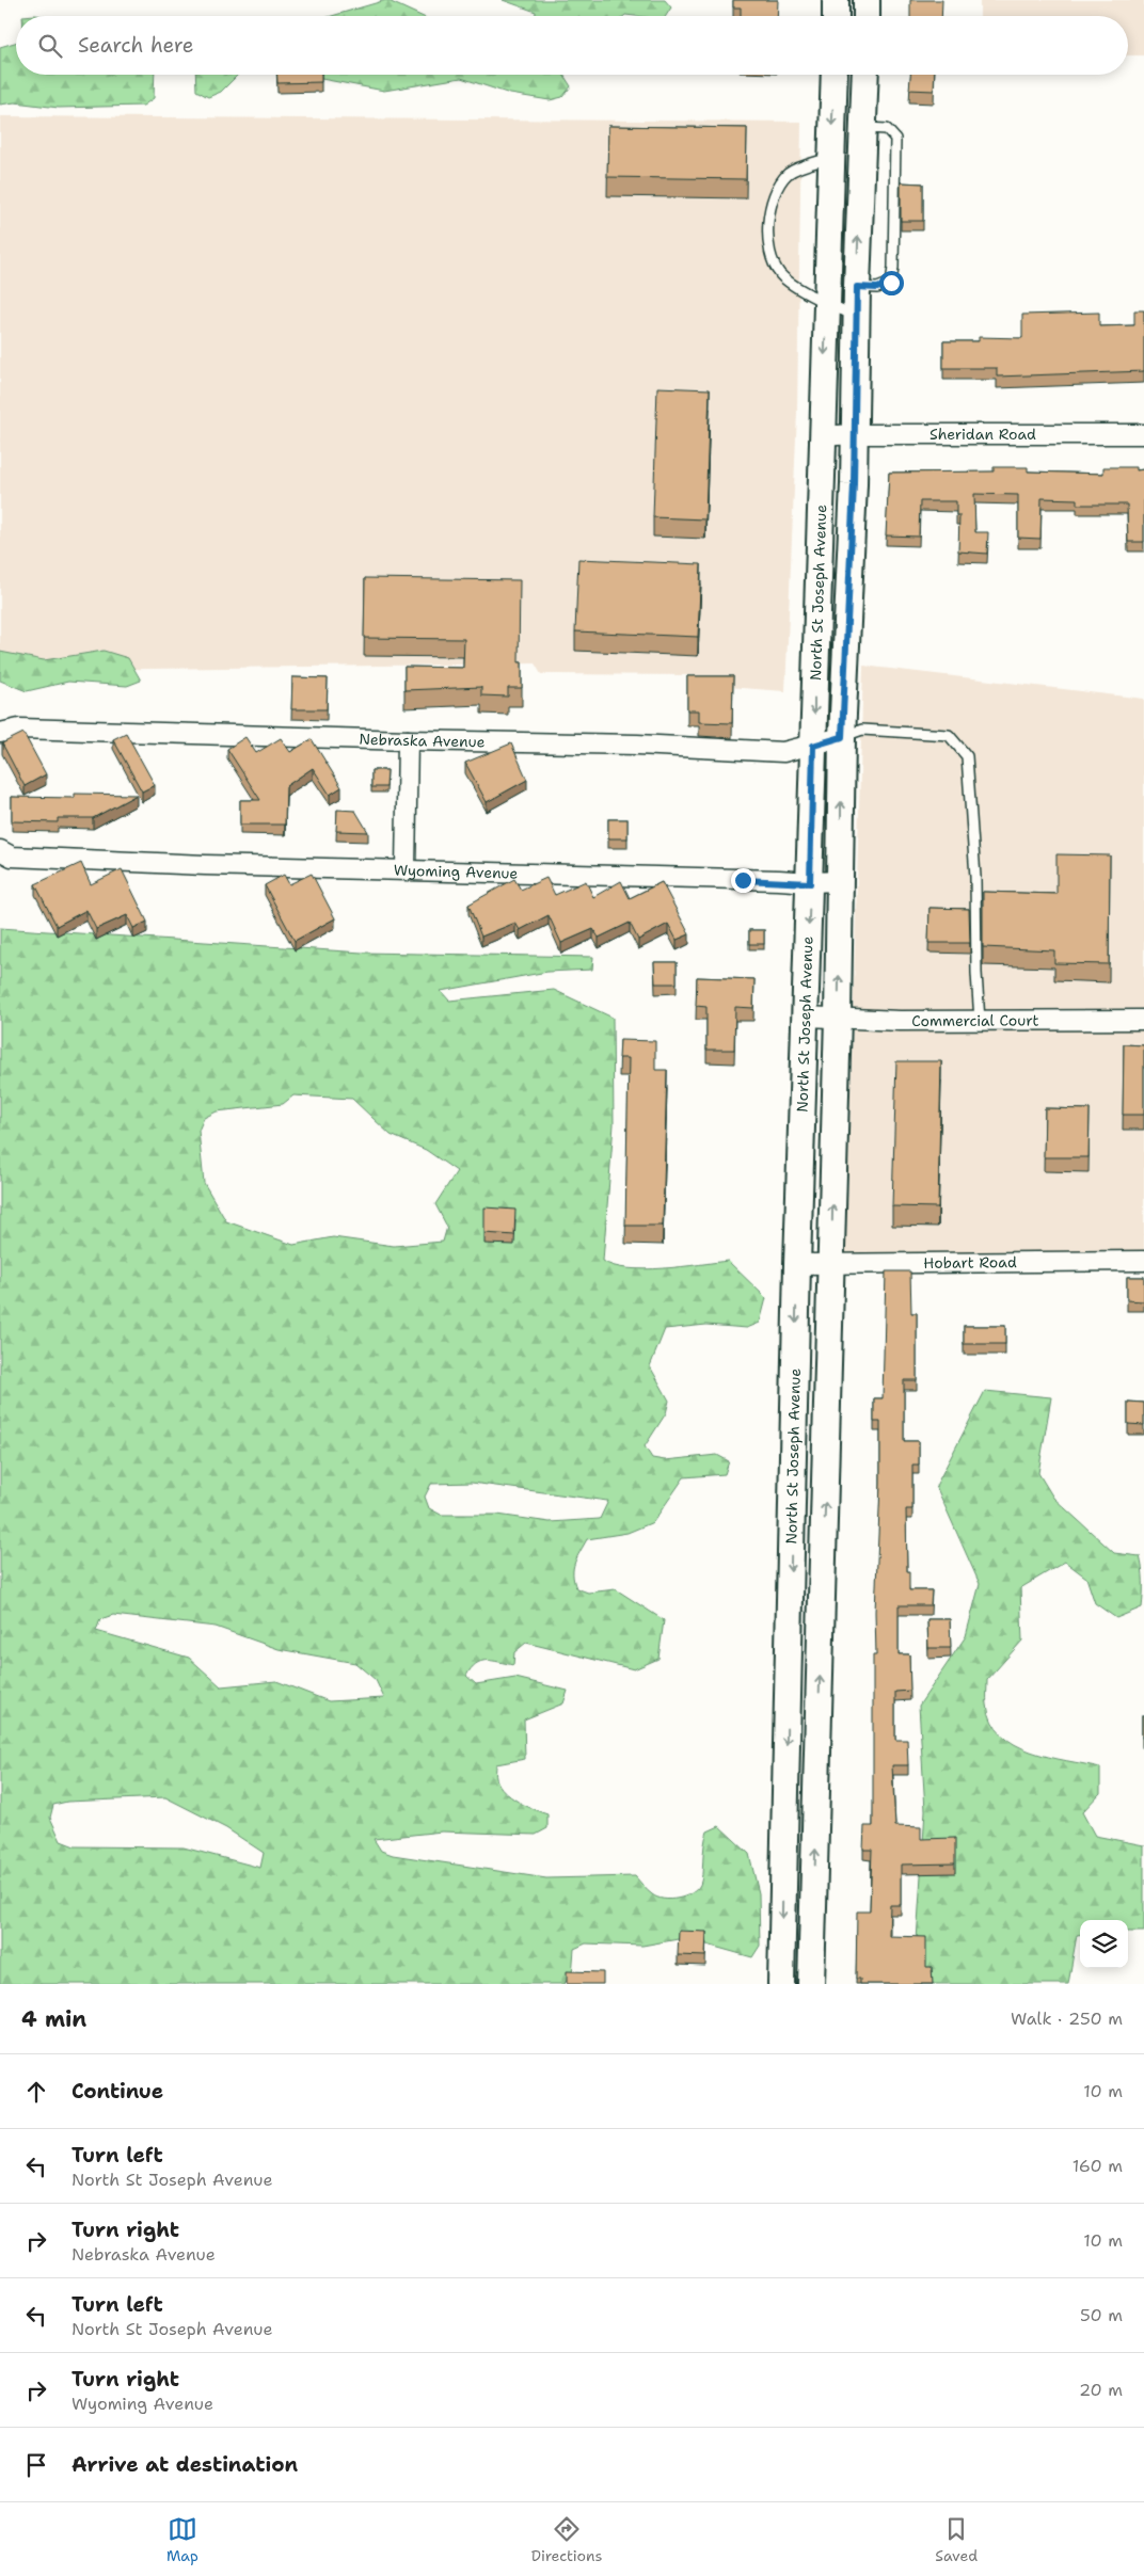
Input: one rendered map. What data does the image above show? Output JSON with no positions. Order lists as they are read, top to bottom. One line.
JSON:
{"streets":{"main road":["North St Joseph Avenue"],"street":["Sheridan Road","Nebraska Avenue","Wyoming Avenue","Commercial Court","Hobart Road"]},"crossings":[["Sheridan Road","North St Joseph Avenue"],["North St Joseph Avenue","Nebraska Avenue"],["North St Joseph Avenue","Wyoming Avenue"],["North St Joseph Avenue","Commercial Court"],["North St Joseph Avenue","Hobart Road"]],"page":{"search":"Search here","heading":["4 min","Walk · 250 m"],"list":[["Continue","10 m"],["Turn left","North St Joseph Avenue","160 m"],["Turn right","Nebraska Avenue","10 m"],["Turn left","North St Joseph Avenue","50 m"],["Turn right","Wyoming Avenue","20 m"],"Arrive at destination"],"nav":["Map","Directions","Saved"]}}
